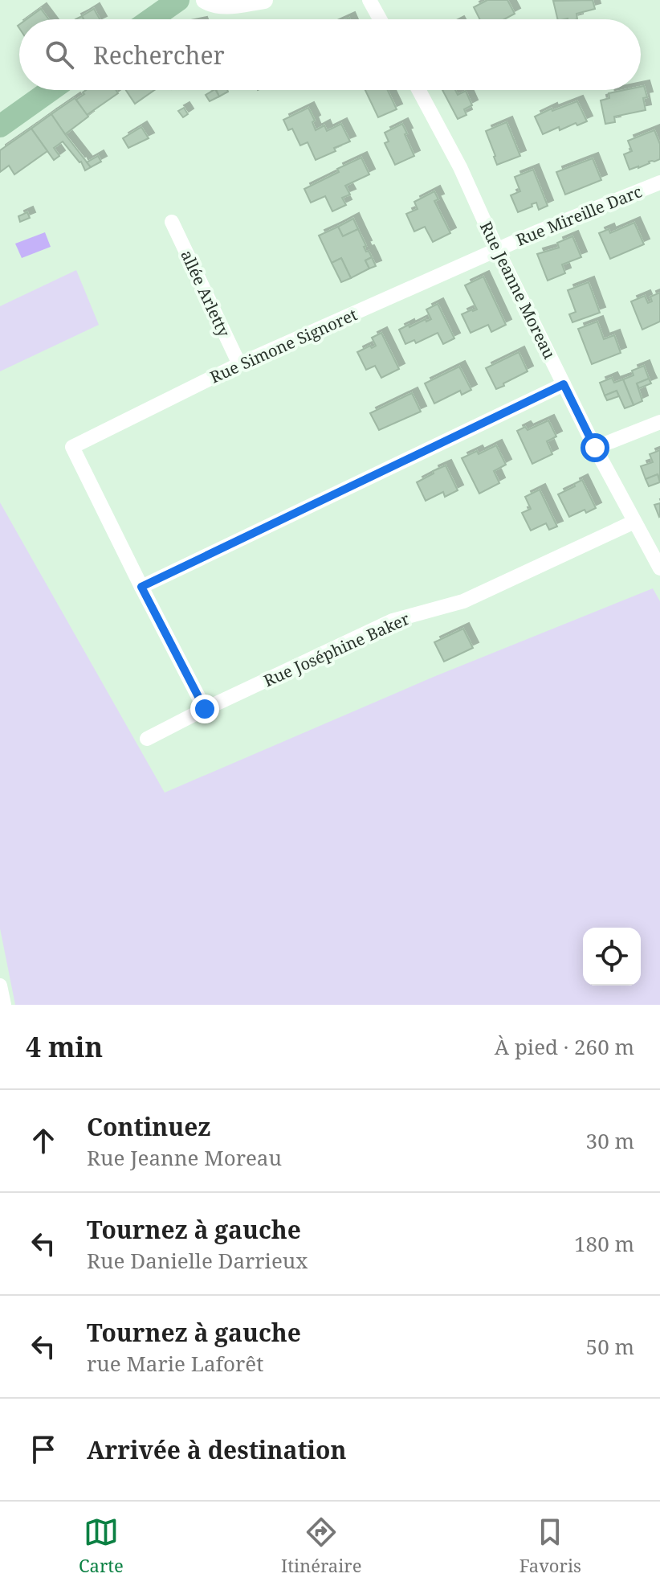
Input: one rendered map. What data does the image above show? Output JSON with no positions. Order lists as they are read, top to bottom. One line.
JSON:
{"streets":{"street":["Rue Mireille Darc","Rue Jeanne Moreau","allée Arletty","Rue Simone Signoret","Rue Joséphine Baker"]},"crossings":[["Rue Mireille Darc","Rue Jeanne Moreau"],["Rue Mireille Darc","Rue Simone Signoret"],["Rue Jeanne Moreau","Rue Simone Signoret"],["Rue Jeanne Moreau","Rue Joséphine Baker"],["allée Arletty","Rue Simone Signoret"]],"page":{"search":"Rechercher","heading":["4 min","À pied · 260 m"],"list":[["Continuez","Rue Jeanne Moreau","30 m"],["Tournez à gauche","Rue Danielle Darrieux","180 m"],["Tournez à gauche","rue Marie Laforêt","50 m"],"Arrivée à destination"],"nav":["Carte","Itinéraire","Favoris"]}}
